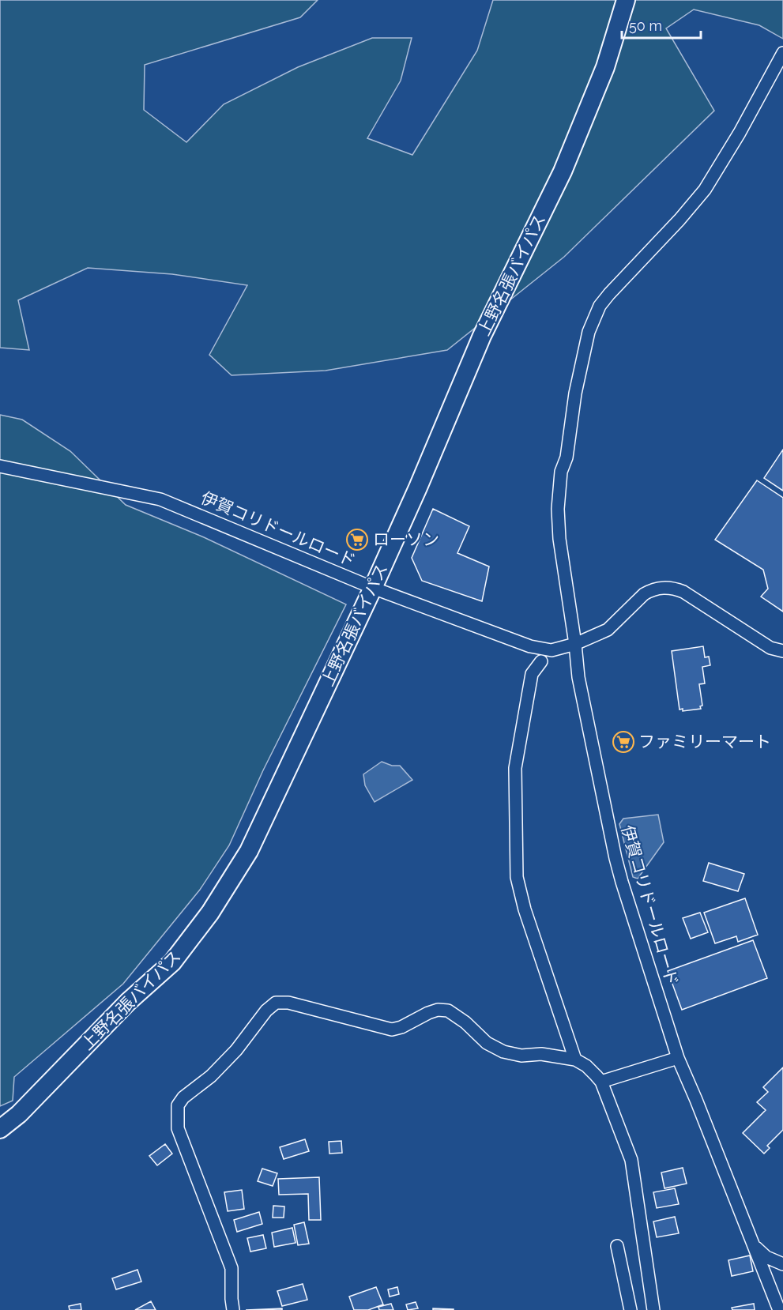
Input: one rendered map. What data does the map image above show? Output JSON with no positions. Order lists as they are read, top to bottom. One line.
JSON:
{"streets":{"highway":["上野名張バイパス"],"street":["伊賀コリドールロード"]},"crossings":[["上野名張バイパス","伊賀コリドールロード"]],"places":{"supermarket":["ローソン","ファミリーマート"]},"scale_bar":"50 m"}
